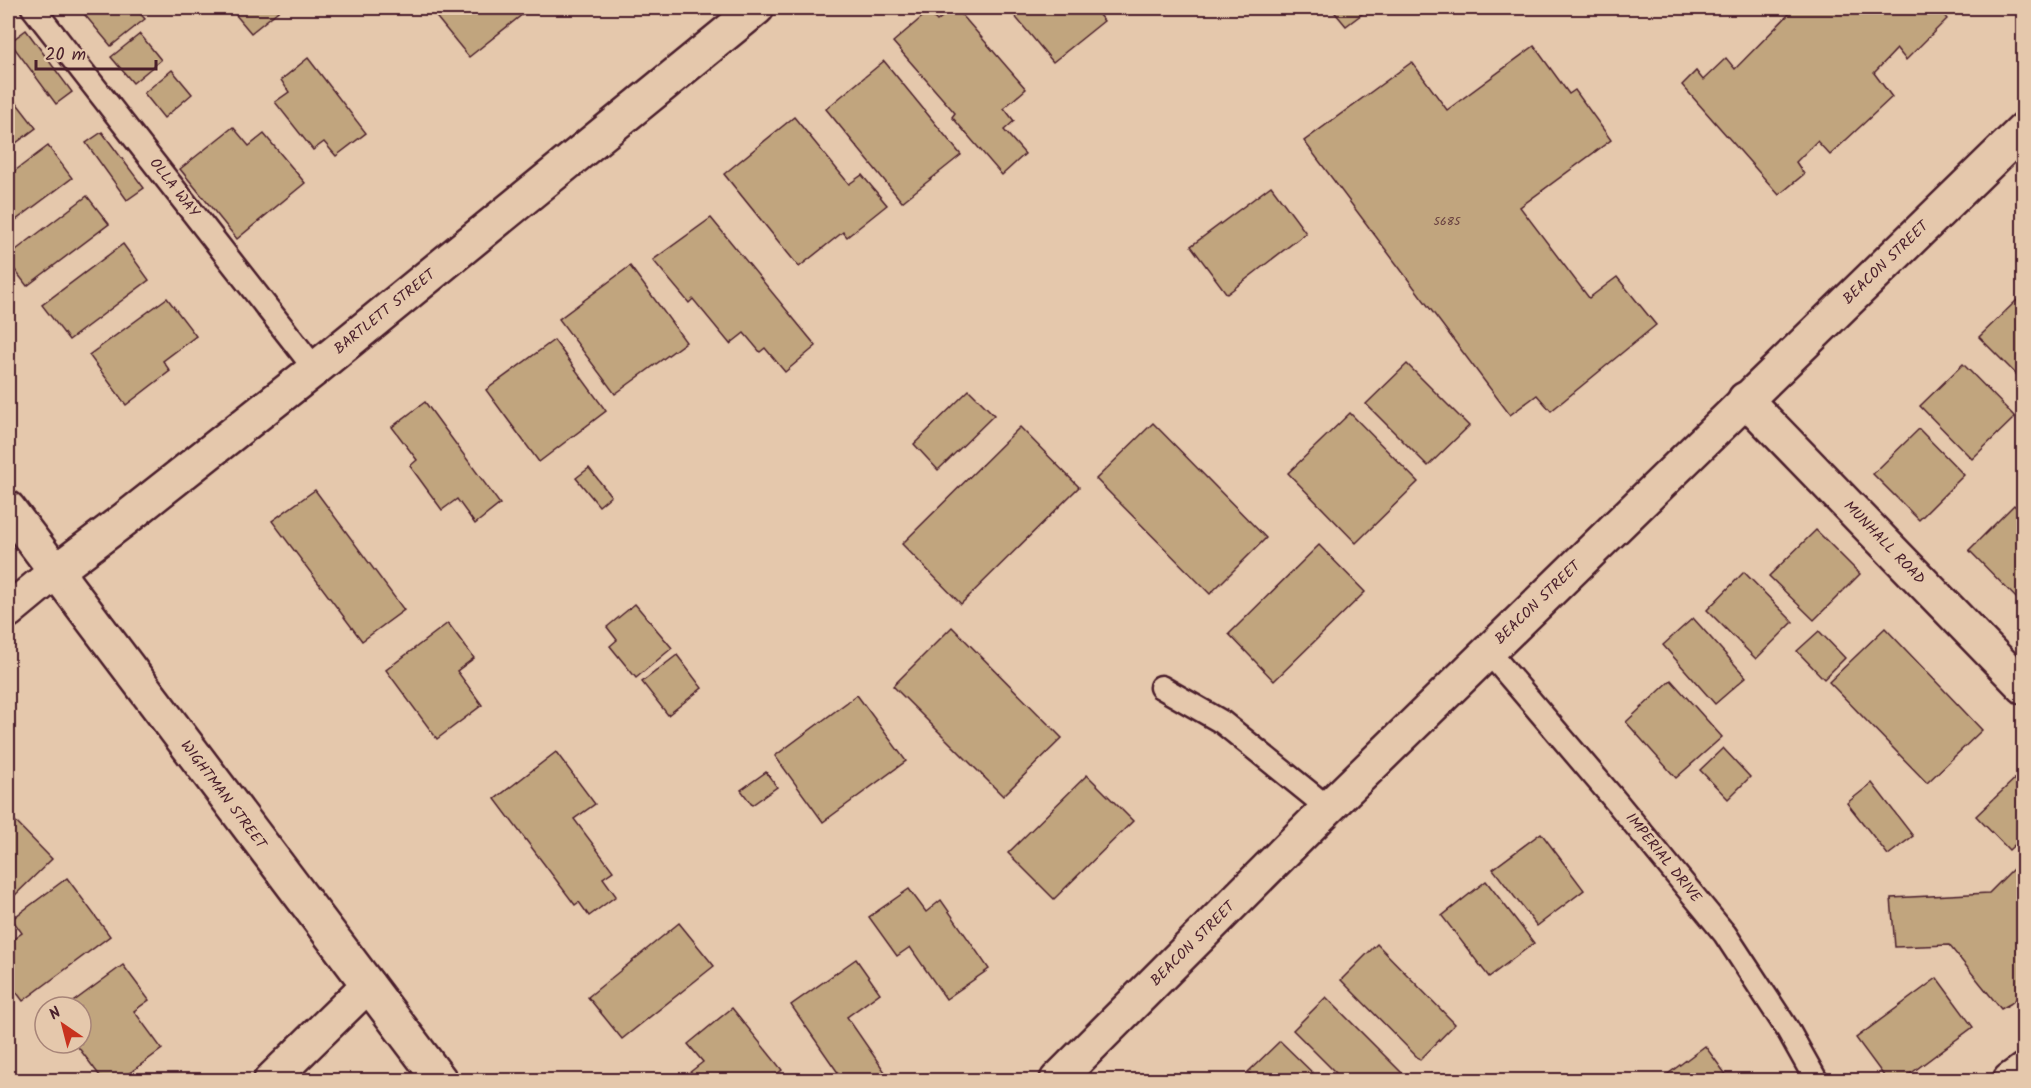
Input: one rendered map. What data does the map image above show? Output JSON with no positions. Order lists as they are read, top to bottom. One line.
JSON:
{"streets":{"street":["BEACON STREET","BARTLETT STREET","MUNHALL ROAD","WIGHTMAN STREET"],"lane":["OLLA WAY","IMPERIAL DRIVE"]},"crossings":[["OLLA WAY","BARTLETT STREET"],["BEACON STREET","MUNHALL ROAD"],["BEACON STREET","IMPERIAL DRIVE"],["BARTLETT STREET","WIGHTMAN STREET"]],"house_numbers":["5685"],"scale_bar":"20 m","north":"top left"}
